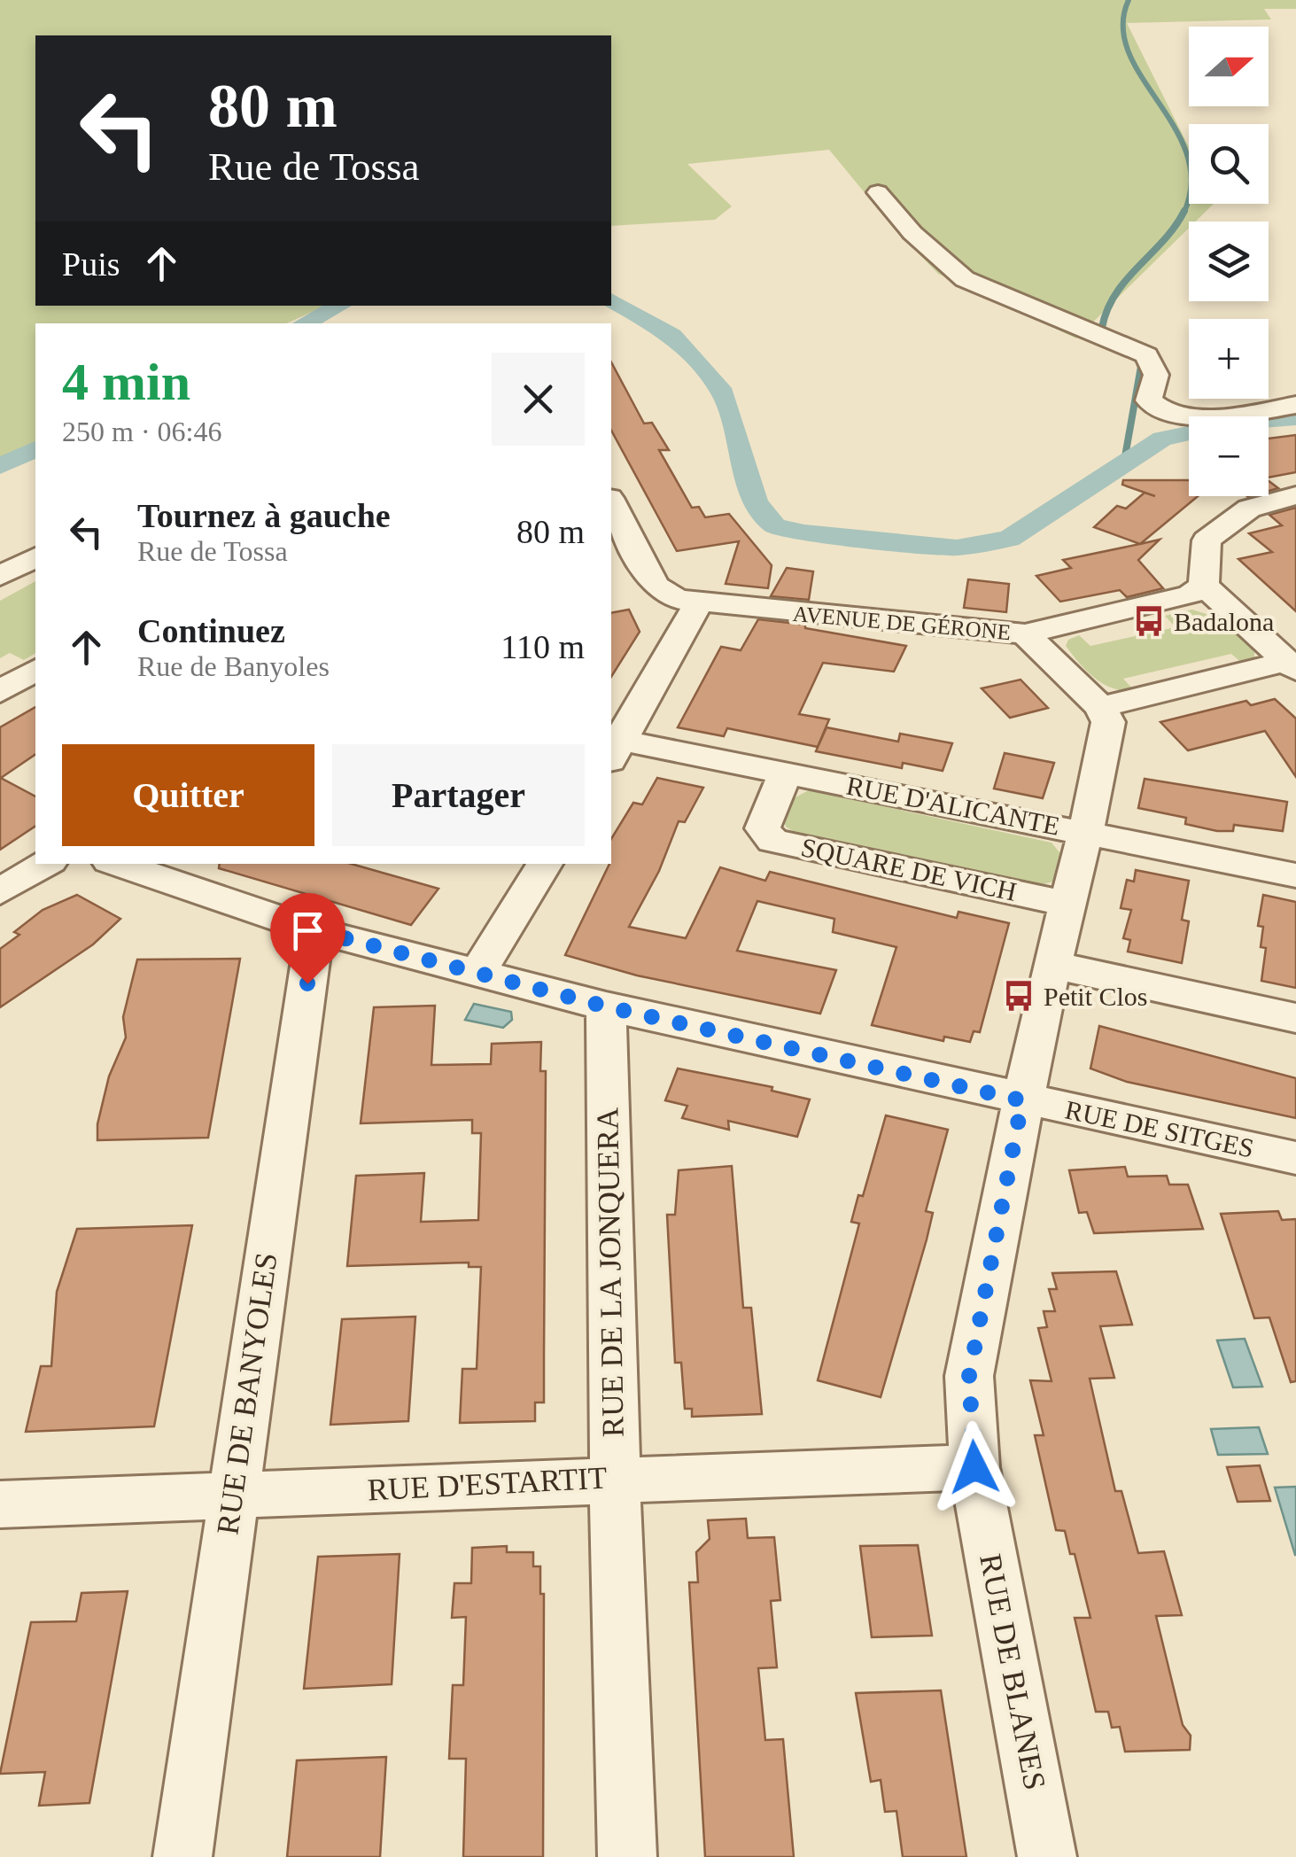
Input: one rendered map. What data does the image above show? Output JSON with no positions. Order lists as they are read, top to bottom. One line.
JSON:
{"streets":{"street":["AVENUE DE GÉRONE","RUE D'ALICANTE","SQUARE DE VICH","RUE DE SITGES","RUE DE LA JONQUERA","RUE DE BANYOLES","RUE D'ESTARTIT","RUE DE BLANES"]},"crossings":[["RUE D'ALICANTE","SQUARE DE VICH"],["RUE D'ALICANTE","RUE DE BLANES"],["SQUARE DE VICH","RUE DE BLANES"],["RUE DE SITGES","RUE DE LA JONQUERA"],["RUE DE SITGES","RUE DE BLANES"],["RUE DE LA JONQUERA","RUE D'ESTARTIT"],["RUE DE BANYOLES","RUE D'ESTARTIT"],["RUE D'ESTARTIT","RUE DE BLANES"]],"places":{"bus stop":["Badalona","Petit Clos"]},"north":"right","page":{"map_buttons":["+","−"],"turn":["80 m","Rue de Tossa"],"then":"Puis","heading":["4 min","250 m · 06:46"],"list":[{"name":"Tournez à gauche","note":"Rue de Tossa","value":"80 m"},{"name":"Continuez","note":"Rue de Banyoles","value":"110 m"}],"buttons":["Quitter","Partager"]}}
